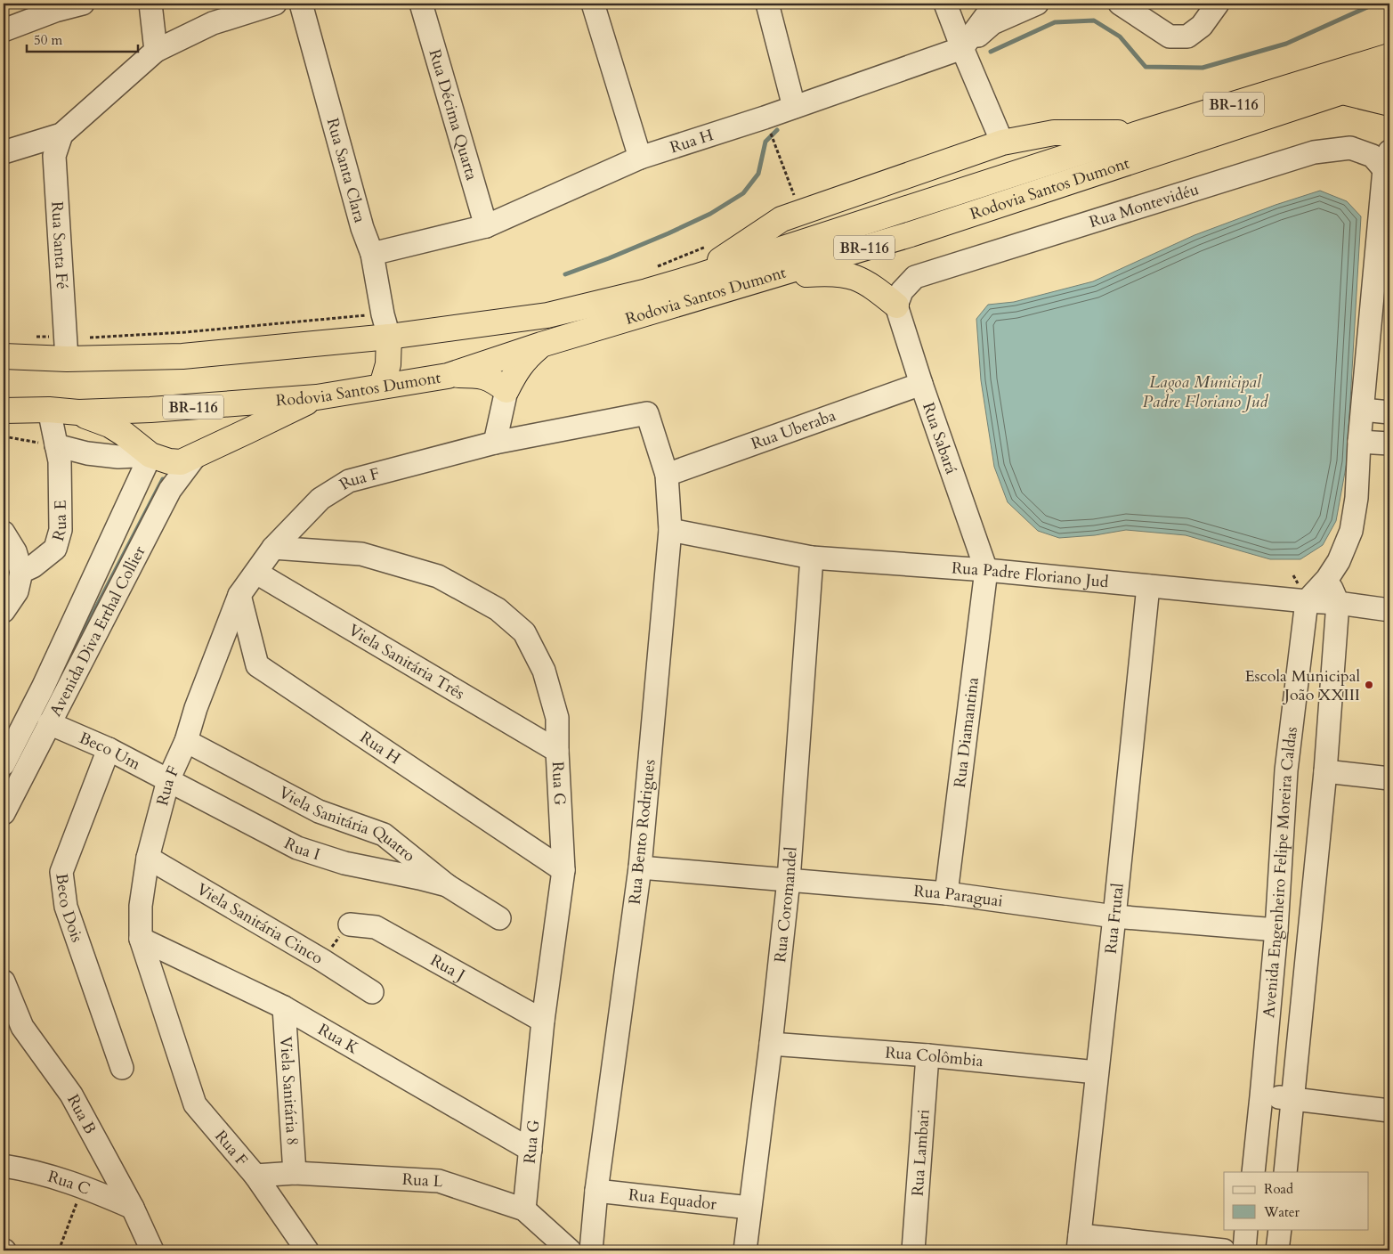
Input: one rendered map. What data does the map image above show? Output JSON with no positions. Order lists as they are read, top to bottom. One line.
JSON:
{"streets":{"highway":["BR-116","Rodovia Santos Dumont"],"street":["Rua Décima Quarta","Rua H","Rua Santa Clara","Rua Montevidéu","Rua Santa Fé","Rua Uberaba","Rua Sabará","Rua F","Rua E","Rua Padre Floriano Jud","Avenida Diva Erthal Collier","Viela Sanitária Três","Rua Diamantina","Beco Um","Rua G","Viela Sanitária Quatro","Rua Bento Rodrigues","Rua I","Avenida Engenheiro Felipe Moreira Caldas","Rua Paraguai","Rua Coromandel","Beco Dois","Rua Frutal","Viela Sanitária Cinco","Rua J","Rua K","Rua Colômbia","Viela Sanitária 8","Rua B","Rua Lambari","Rua L","Rua C","Rua Equador"]},"crossings":[["Rua Décima Quarta","Rua H"],["Rua H","Rua Santa Clara"],["Rua H","Rua F"],["Rua H","Rua G"],["Rua Santa Clara","Rodovia Santos Dumont"],["Rodovia Santos Dumont","Rua Santa Fé"],["Rodovia Santos Dumont","Rua E"],["Rua Montevidéu","Rua Sabará"],["Rua Uberaba","Rua Sabará"],["Rua Uberaba","Rua Bento Rodrigues"],["Rua Sabará","Rua Padre Floriano Jud"],["Rua Sabará","Rua Diamantina"],["Rua F","Viela Sanitária Três"],["Rua F","Beco Um"],["Rua F","Rua G"],["Rua F","Viela Sanitária Quatro"],["Rua F","Rua Bento Rodrigues"],["Rua F","Rua I"],["Rua F","Viela Sanitária Cinco"],["Rua F","Rua K"],["Rua F","Rua L"],["Rua Padre Floriano Jud","Rua Diamantina"],["Rua Padre Floriano Jud","Rua Bento Rodrigues"],["Rua Padre Floriano Jud","Avenida Engenheiro Felipe Moreira Caldas"],["Rua Padre Floriano Jud","Rua Coromandel"],["Rua Padre Floriano Jud","Rua Frutal"],["Avenida Diva Erthal Collier","Beco Um"],["Viela Sanitária Três","Rua G"],["Rua Diamantina","Rua Paraguai"],["Beco Um","Rua I"],["Beco Um","Beco Dois"],["Rua G","Rua J"],["Rua G","Rua K"],["Rua G","Rua L"],["Viela Sanitária Quatro","Rua I"],["Rua Bento Rodrigues","Rua Paraguai"],["Rua Bento Rodrigues","Rua Equador"],["Avenida Engenheiro Felipe Moreira Caldas","Rua Paraguai"],["Rua Paraguai","Rua Coromandel"],["Rua Paraguai","Rua Frutal"],["Rua Coromandel","Rua Colômbia"],["Rua Coromandel","Rua Equador"],["Rua Frutal","Rua Colômbia"],["Rua K","Viela Sanitária 8"],["Rua Colômbia","Rua Lambari"],["Viela Sanitária 8","Rua L"],["Rua B","Rua C"]],"water":["Lagoa Municipal Padre Floriano Jud"],"places":["Escola Municipal João XXIII"],"legend":["Road","Water"],"scale_bar":"50 m"}
